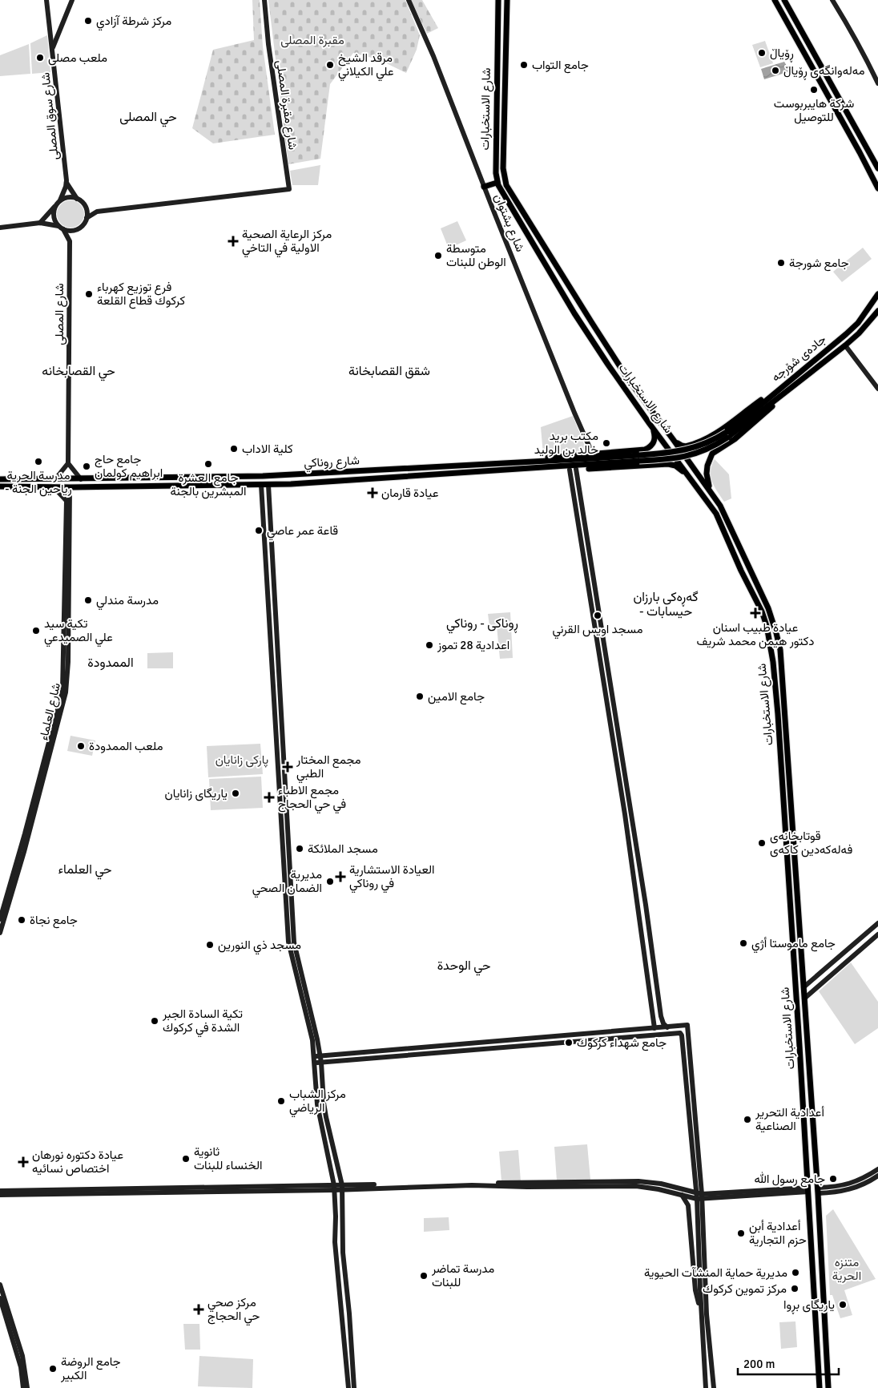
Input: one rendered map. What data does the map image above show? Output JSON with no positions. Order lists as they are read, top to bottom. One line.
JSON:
{"streets":{"main road":["شارع الاستخبارات","جادەی شۆرجە","شارع روناكي"],"street":["شارع مقبرة المصلى","شارع سوق المصلى","شارع بشتوان","شارع المصلى","شارع العلماء"]},"crossings":[["شارع سوق المصلى","شارع المصلى"],["شارع روناكي","شارع العلماء"]],"districts":["حي المصلى","حي القصابخانه","شقق القصابخانة","گەڕەکی بارزان - حیسابات","ڕوناکی - روناكي","الممدودة","حي العلماء","حي الوحدة"],"parks":["مقبرة المصلى","پارکی زانایان","متنزه الحرية"],"places":{"other":["مركز شرطة آزادي","ڕۆیاڵ","ملعب مصلى","مرقد الشيخ علي الكيلاني","جامع التواب","مەلەوانگەی ڕۆیاڵ","شركة هايبربوست للتوصيل","متوسطة الوطن للبنات","جامع شورجة","فرع توزيع كهرباء كركوك قطاع القلعة","مكتب بريد خالد بن الوليد","كلية الاداب","مدرسة الحرية - رياحين الجنة","جامع العشرة المبشرين بالجنة","جامع حاج ابراهيم كولمان","قاعة عمر عاصي","مدرسة مندلي","مسجد اويس القرني","تكية سيد علي الصميدعي","اعدادية 28 تموز","جامع الامين","ملعب الممدودة","یاریگای زانایان","قوتابخانەی فەلەکەدین کاکەی","مسجد الملائكة","مديرية الضمان الصحي","جامع نجاة","جامع ماموستا أژي","مسجد ذي النورين","تكية السادة الجبر الشدة في كركوك","جامع شهداء كركوك","مركز الشباب الرياضي","أعدادية التحرير الصناعية","ثانوية الخنساء للبنات","جامع رسول الله","أعدادية أبن حزم التجارية","مديرية حماية المنشآت الحيوية","مدرسة تماضر للبنات","مركز تموين كركوك","یاریگای بڕوا","جامع الروضة الكبير"],"health":["مركز الرعاية الصحية الاولية في التاخي","عيادة قارمان","عيادة طبيب اسنان دكتور هيمن محمد شريف","مجمع المختار الطبي","مجمع الاطباء في حي الحجاج","العيادة الاستشارية في روناكي","عيادة دكتوره نورهان اختصاص نسائيه","مركز صحي حي الحجاج"]},"scale_bar":"200 m"}
